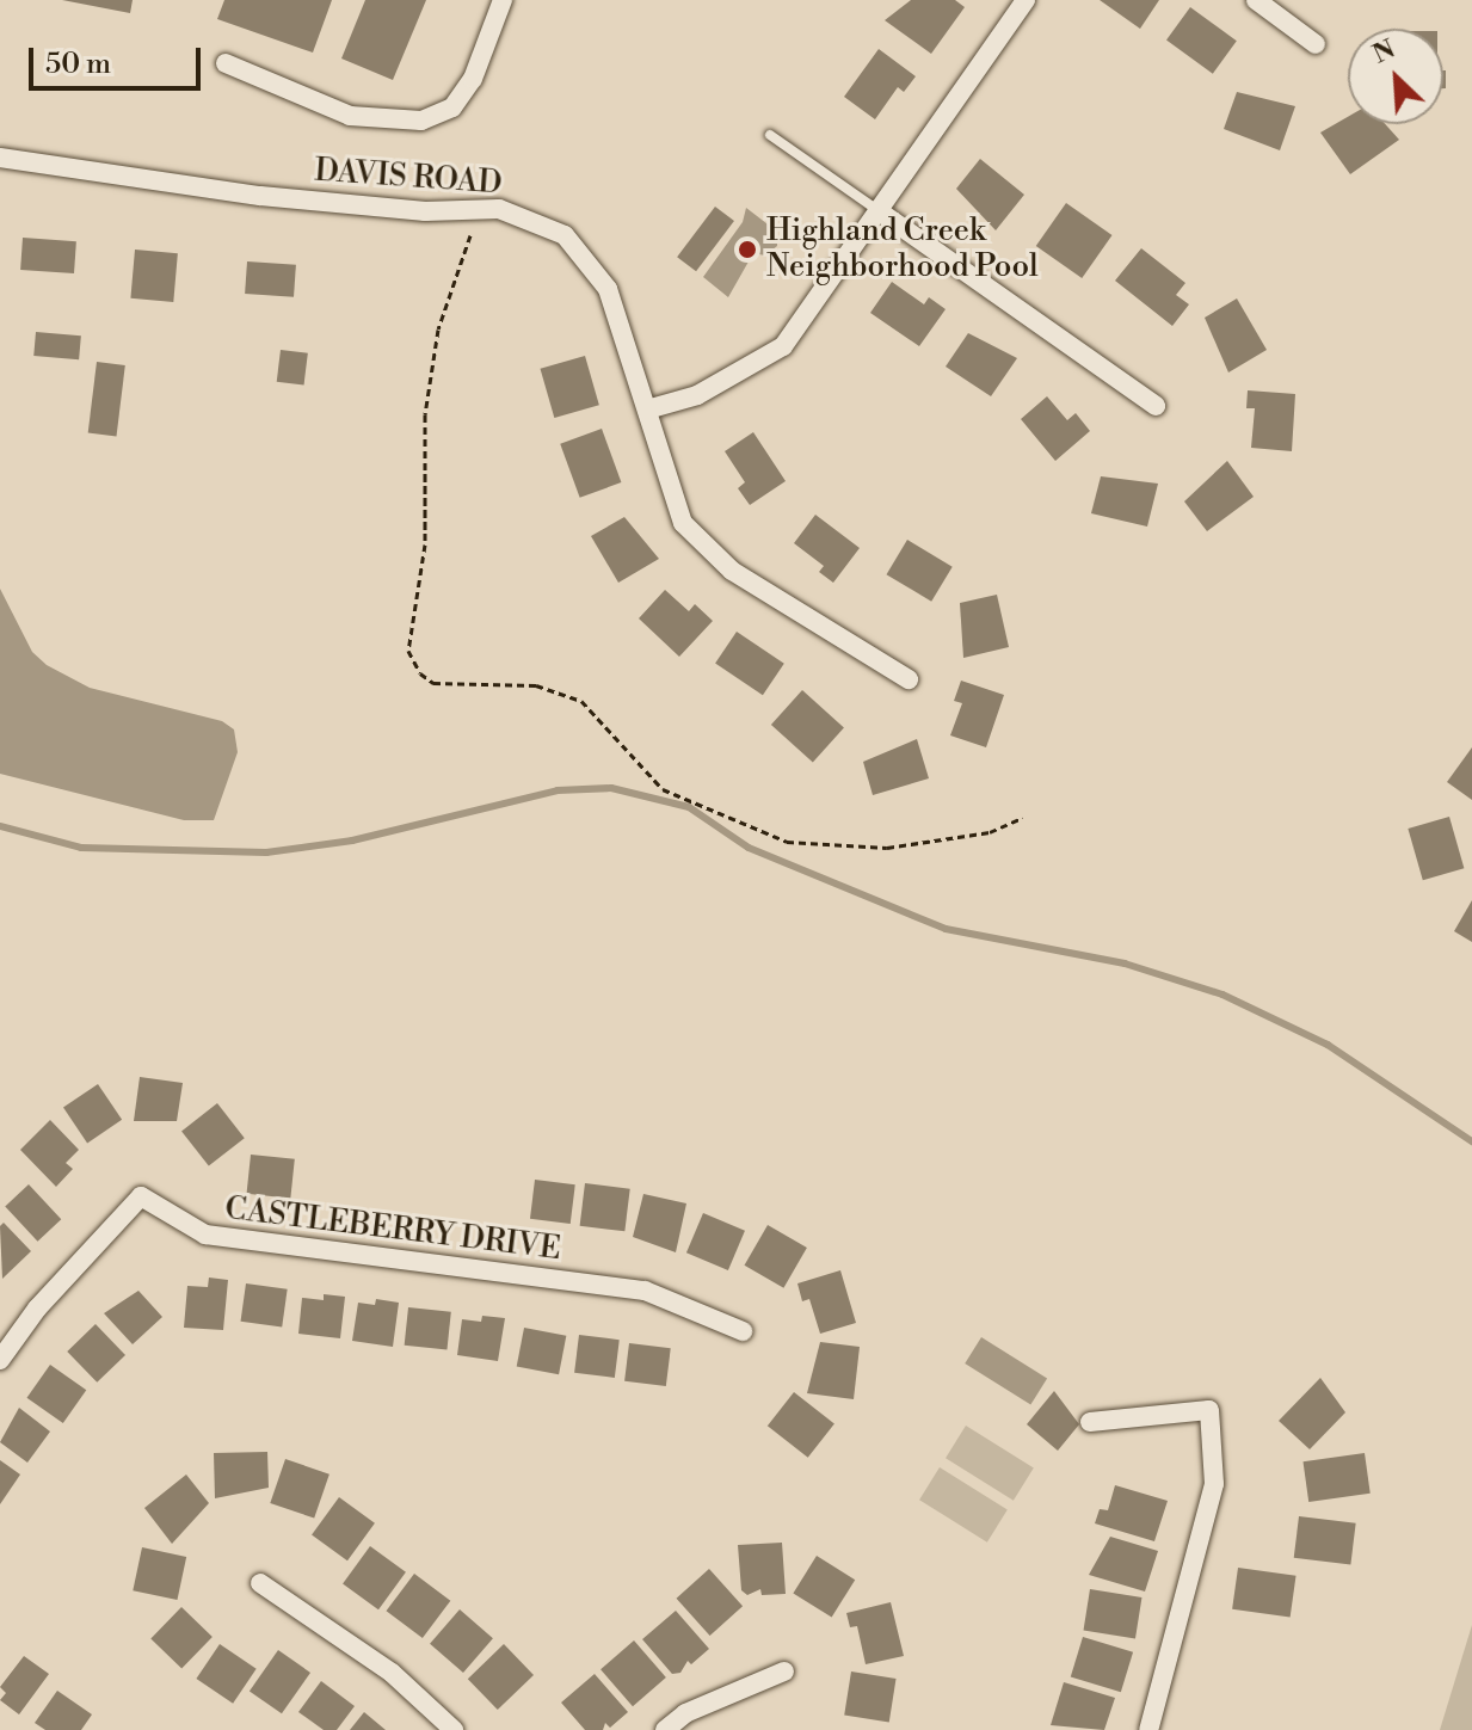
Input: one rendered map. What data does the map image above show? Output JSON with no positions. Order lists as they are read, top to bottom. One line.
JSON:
{"streets":{"street":["DAVIS ROAD","CASTLEBERRY DRIVE"]},"places":["Highland Creek Neighborhood Pool"],"scale_bar":"50 m","north":"top left"}
